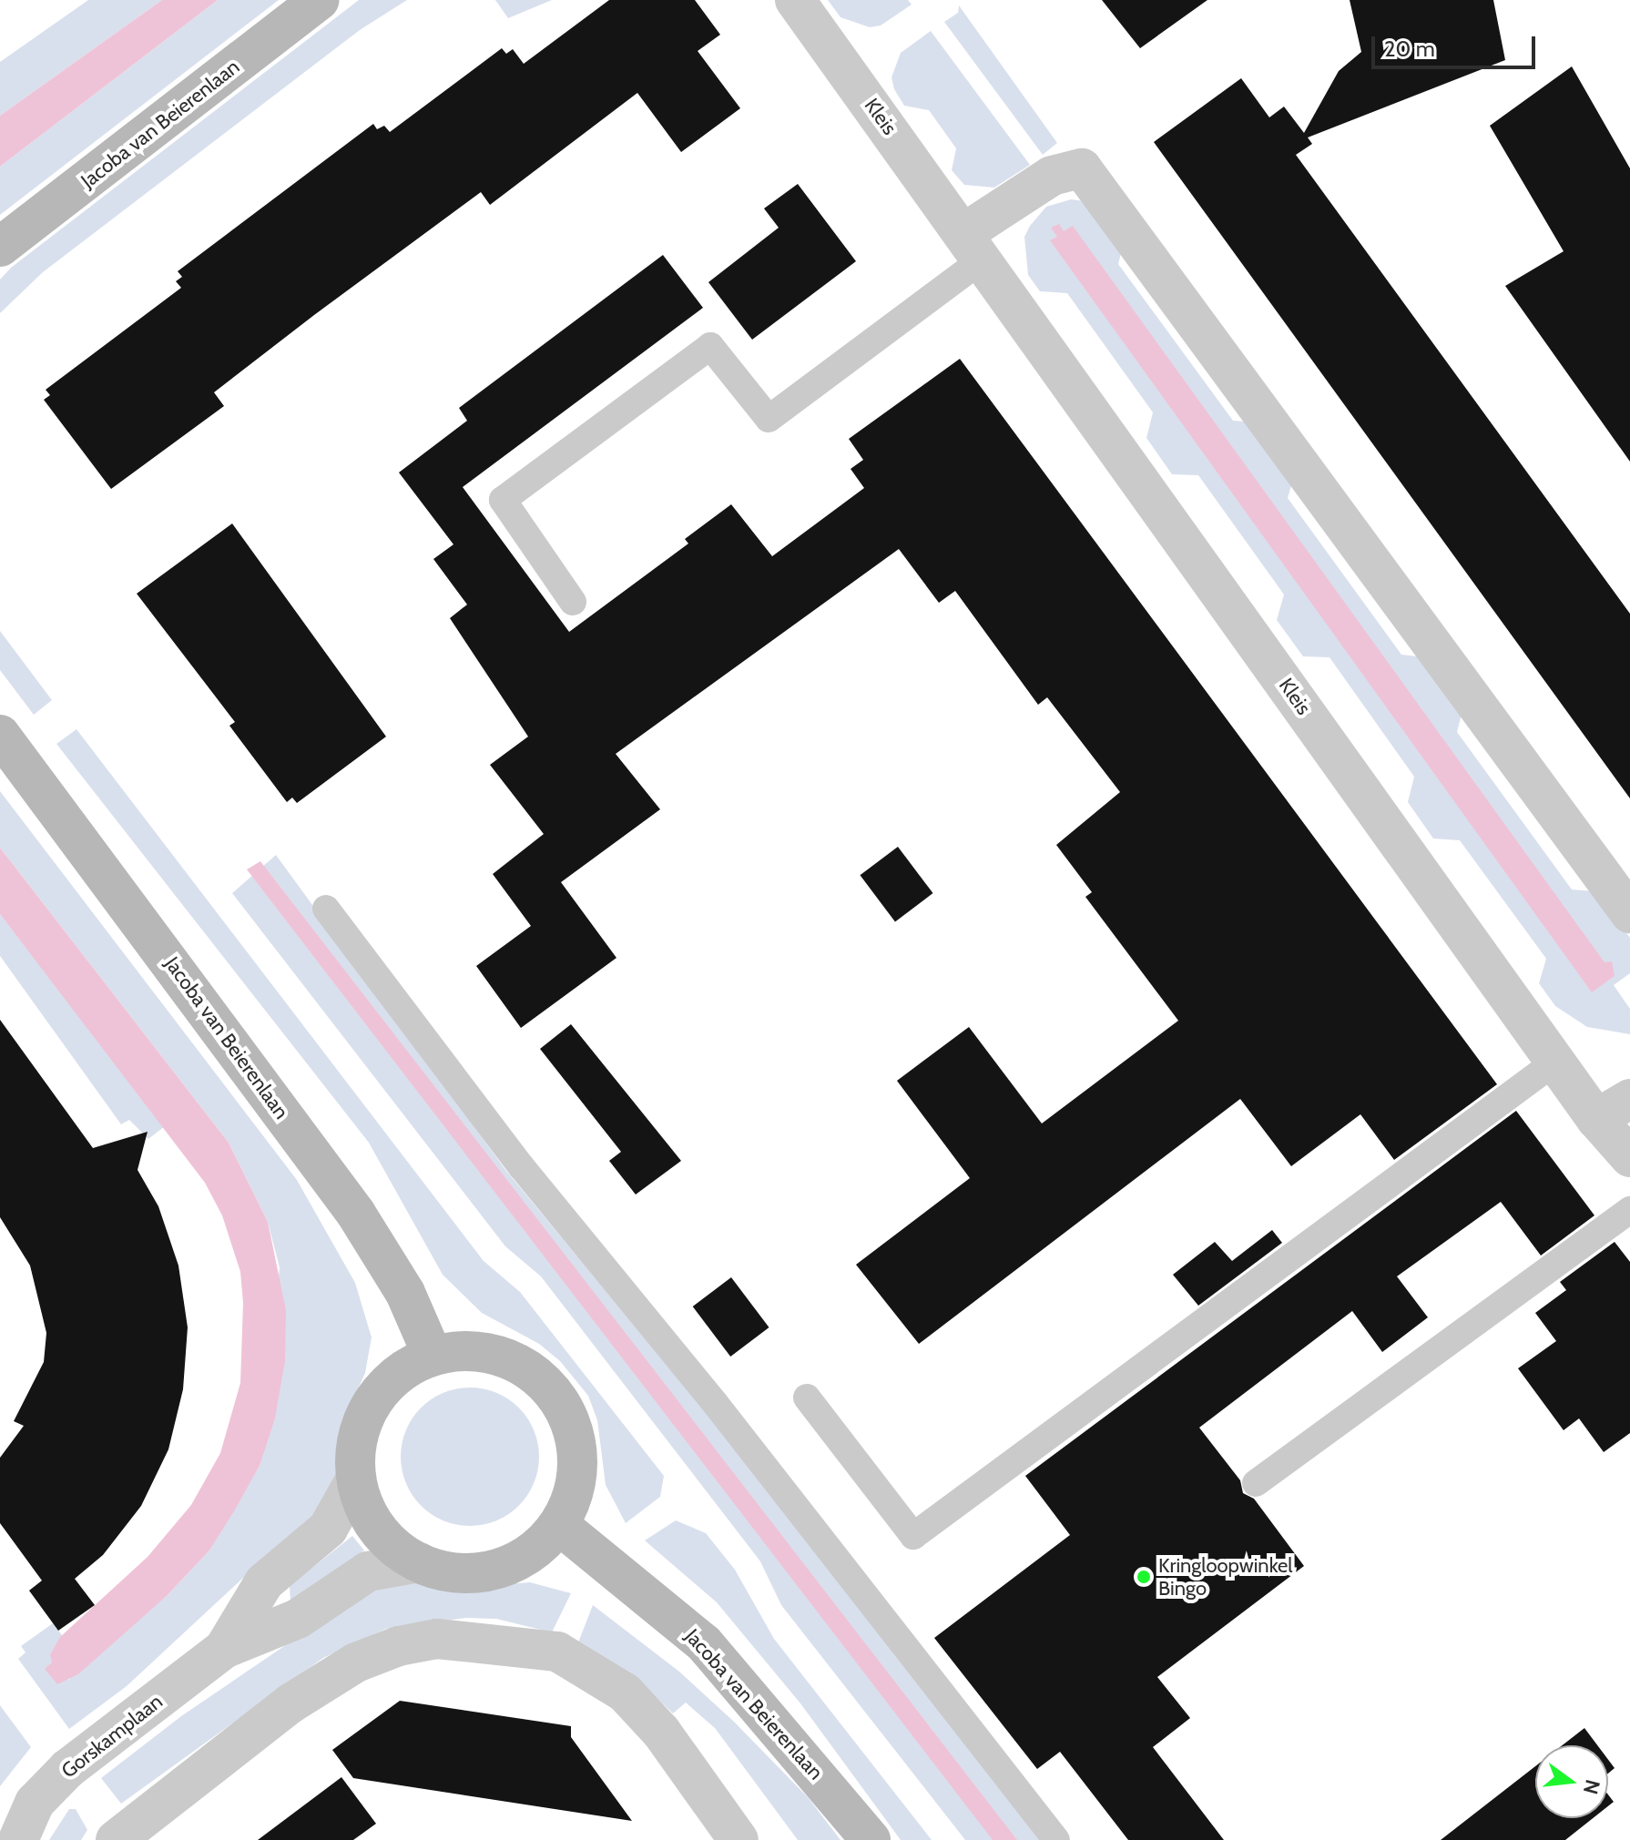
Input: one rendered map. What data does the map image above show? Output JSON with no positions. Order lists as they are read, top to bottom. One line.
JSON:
{"streets":{"main road":["Jacoba van Beierenlaan"],"street":["Kleis","Gorskamplaan"]},"crossings":[["Jacoba van Beierenlaan","Gorskamplaan"]],"places":["Kringloopwinkel Bingo"],"scale_bar":"20 m","north":"right"}
